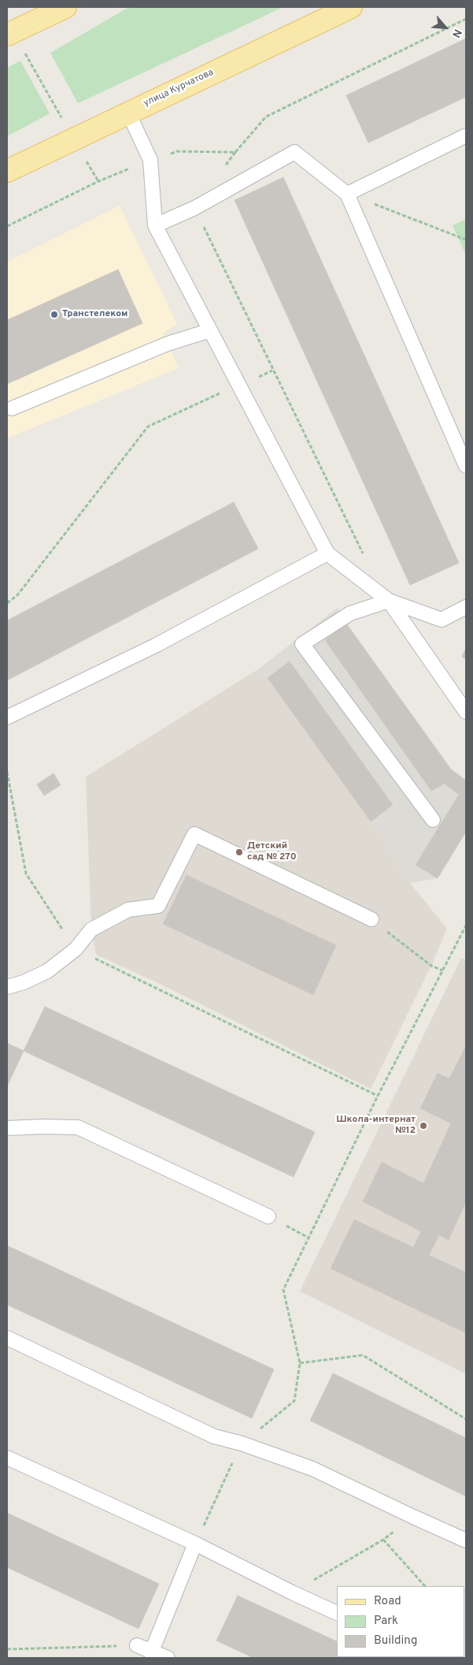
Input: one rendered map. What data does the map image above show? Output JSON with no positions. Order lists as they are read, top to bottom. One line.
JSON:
{"streets":{"main road":["улица Курчатова"]},"places":["Транстелеком","Детский сад № 270","Школа-интернат №12"],"legend":["Road","Park","Building"],"north":"bottom right"}
